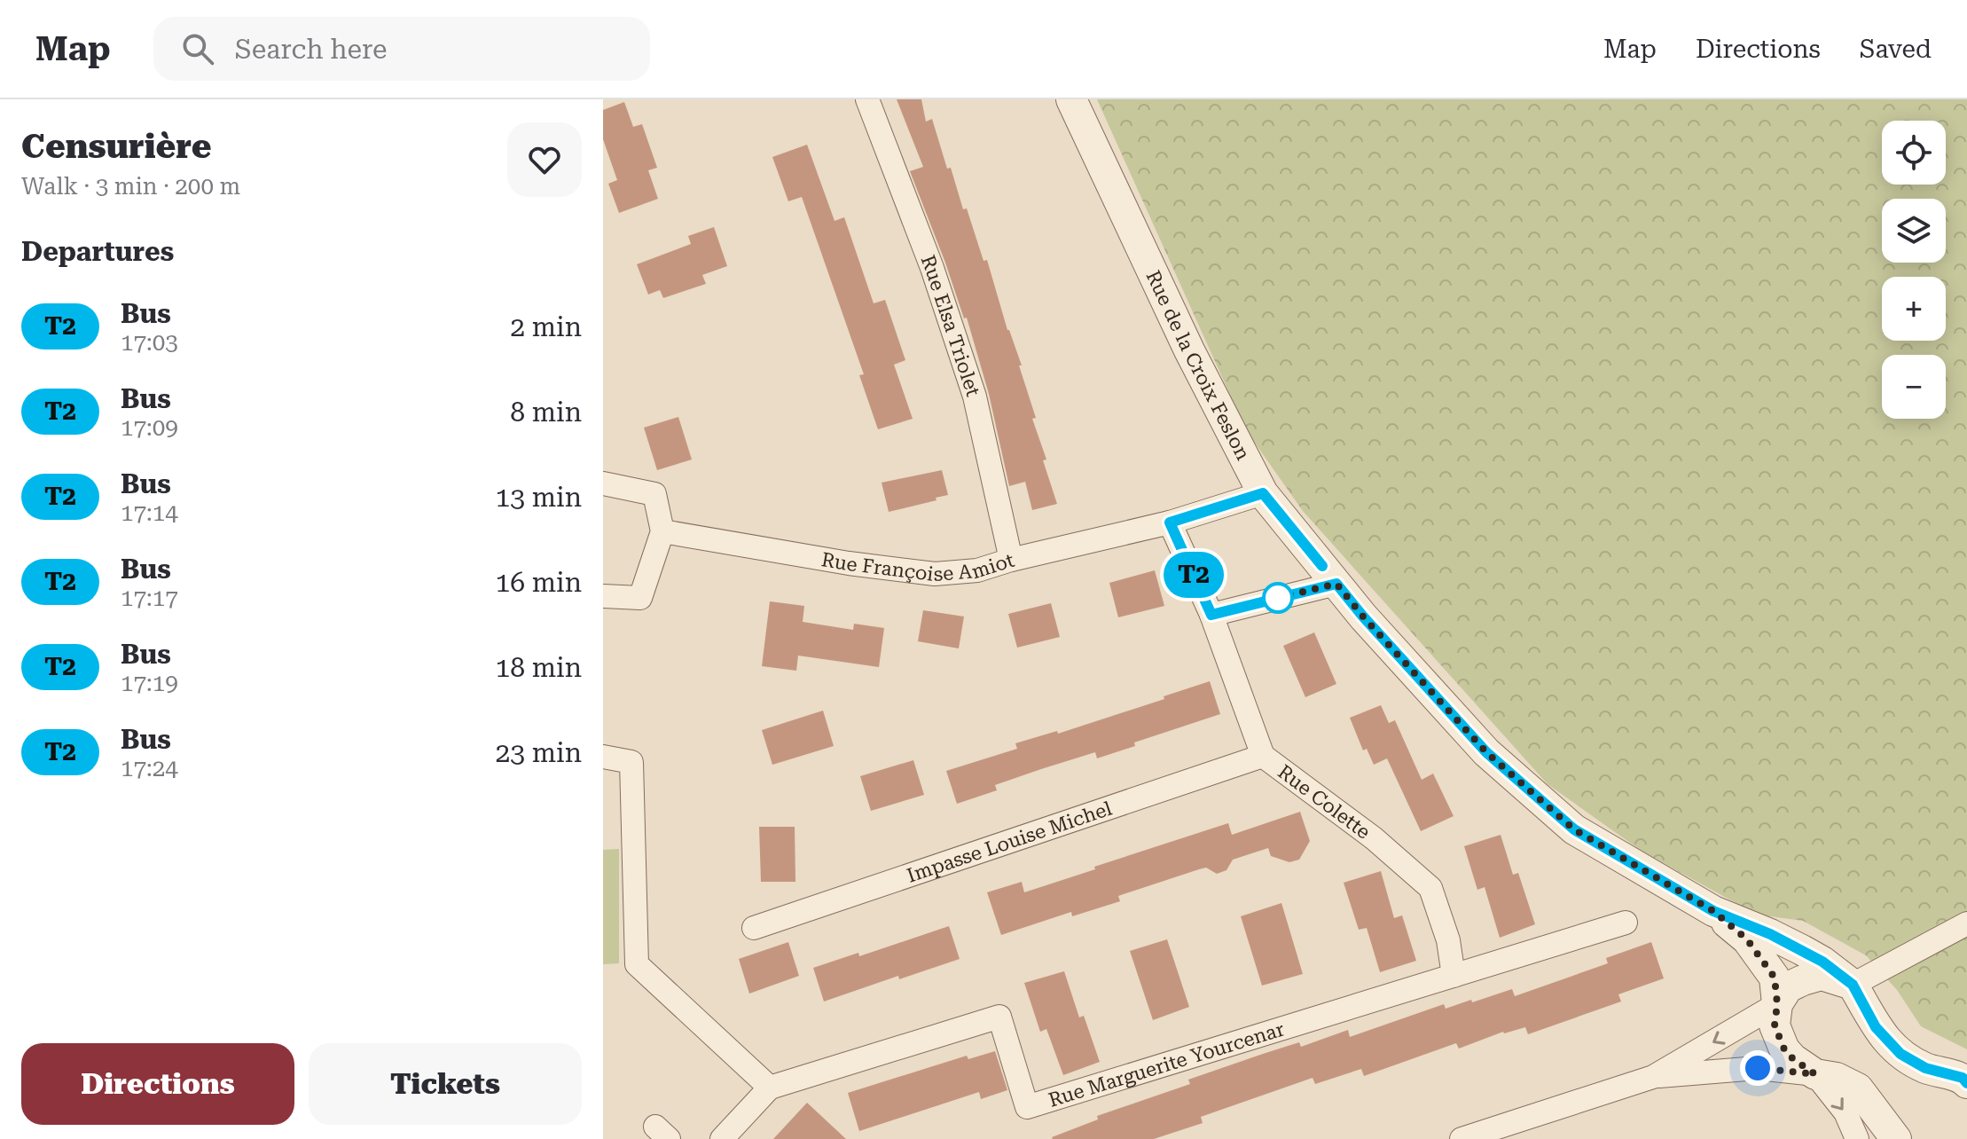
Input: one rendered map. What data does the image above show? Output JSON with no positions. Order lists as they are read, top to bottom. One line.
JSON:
{"streets":{"street":["Rue Elsa Triolet","Rue de la Croix Feslon","Rue Françoise Amiot","Rue Colette","Impasse Louise Michel","Rue Marguerite Yourcenar"]},"crossings":[["Rue Elsa Triolet","Rue Françoise Amiot"],["Rue de la Croix Feslon","Rue Françoise Amiot"],["Rue Françoise Amiot","Rue Colette"],["Rue Colette","Impasse Louise Michel"],["Rue Colette","Rue Marguerite Yourcenar"]],"lines":["bus line T2"],"page":{"header":"Map","search":"Search here","nav":["Map","Directions","Saved"],"heading":[["Censurière","Walk · 3 min · 200 m"],"Departures"],"on_map":"T2","map_buttons":["+","−"],"list":[{"mark":"T2","name":"Bus","note":"17:03","value":"2 min"},{"mark":"T2","name":"Bus","note":"17:09","value":"8 min"},{"mark":"T2","name":"Bus","note":"17:14","value":"13 min"},{"mark":"T2","name":"Bus","note":"17:17","value":"16 min"},{"mark":"T2","name":"Bus","note":"17:19","value":"18 min"},{"mark":"T2","name":"Bus","note":"17:24","value":"23 min"}],"buttons":["Directions","Tickets"]}}
